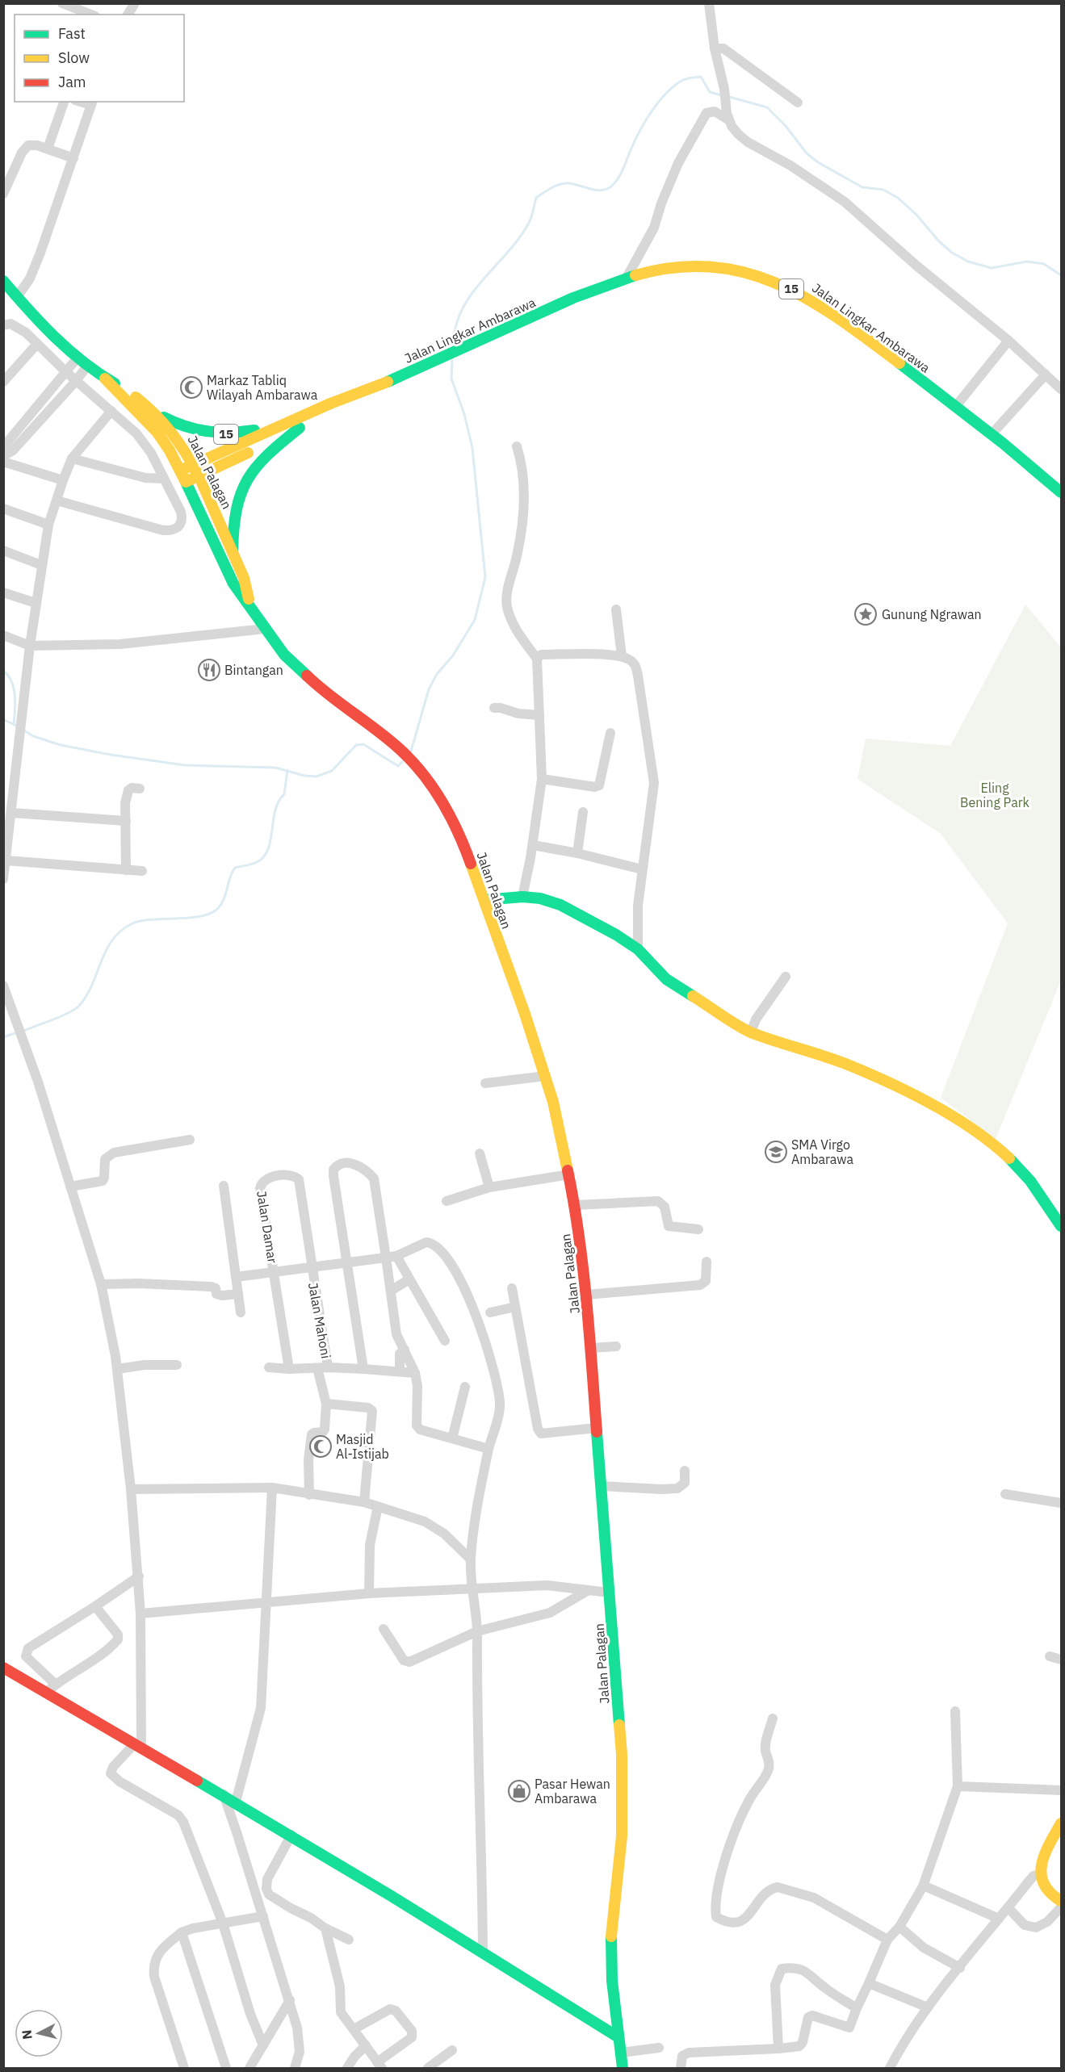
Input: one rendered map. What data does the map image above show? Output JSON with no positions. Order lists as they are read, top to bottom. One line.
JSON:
{"streets":{"main road":["15","Jalan Lingkar Ambarawa","Jalan Palagan"],"street":["Jalan Damar","Jalan Mahoni"]},"crossings":[["15","Jalan Lingkar Ambarawa"],["15","Jalan Palagan"],["Jalan Lingkar Ambarawa","Jalan Palagan"],["Jalan Damar","Jalan Mahoni"]],"parks":["Eling Bening Park"],"places":{"mosque":["Markaz Tabliq Wilayah Ambarawa","Masjid Al-Istijab"],"place":["Gunung Ngrawan"],"restaurant":["Bintangan"],"school or university":["SMA Virgo Ambarawa"],"shop":["Pasar Hewan Ambarawa"]},"legend":["Fast","Slow","Jam"],"north":"left"}
